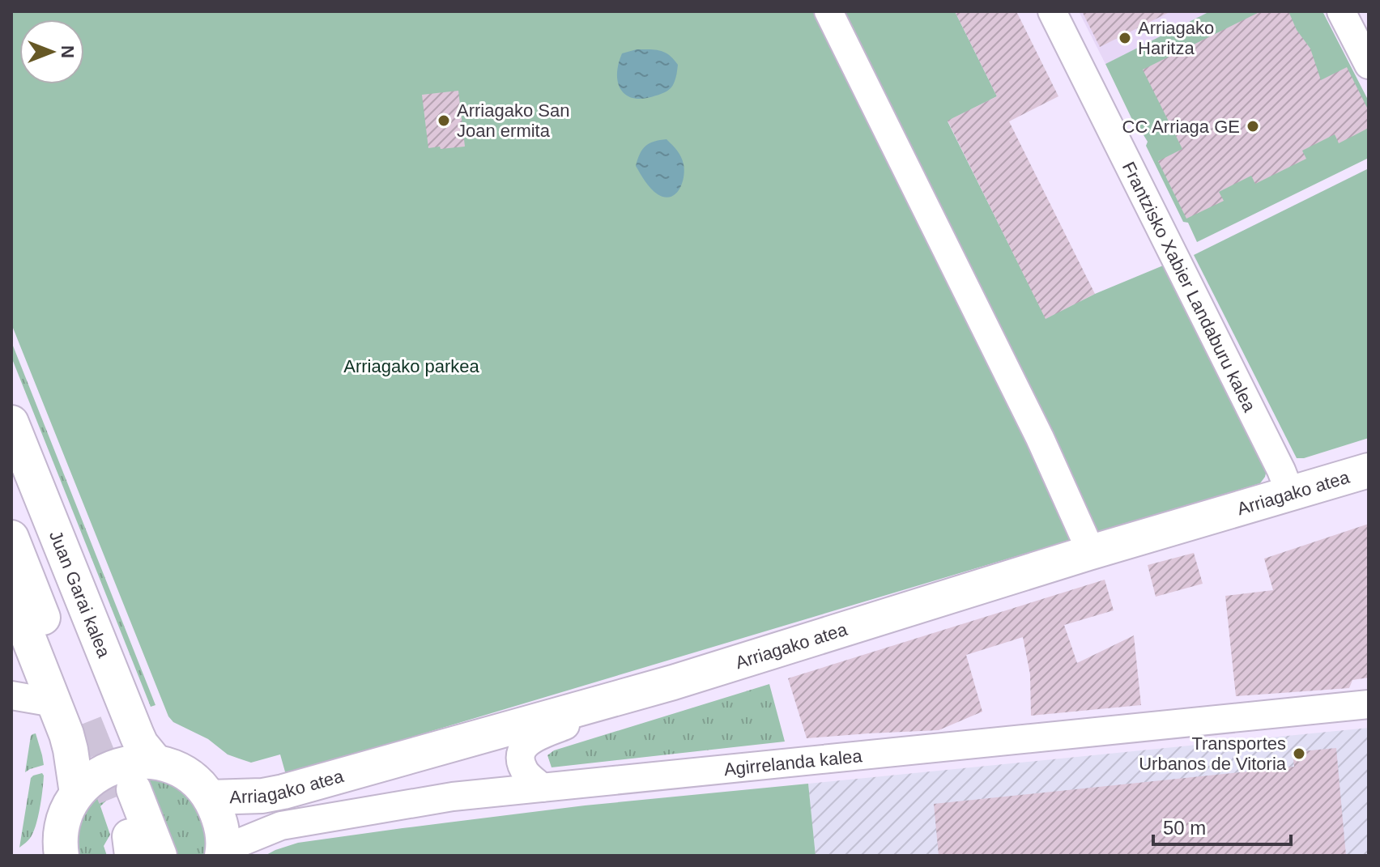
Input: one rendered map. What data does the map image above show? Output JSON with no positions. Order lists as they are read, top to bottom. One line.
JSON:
{"streets":{"main road":["Arriagako atea","Juan Garai kalea"],"street":["Frantzisko Xabier Landaburu kalea","Agirrelanda kalea"]},"crossings":[["Frantzisko Xabier Landaburu kalea","Arriagako atea"]],"parks":["Arriagako parkea"],"places":["Arriagako Haritza","Arriagako San Joan ermita","CC Arriaga GE","Transportes Urbanos de Vitoria"],"scale_bar":"50 m","north":"right"}
